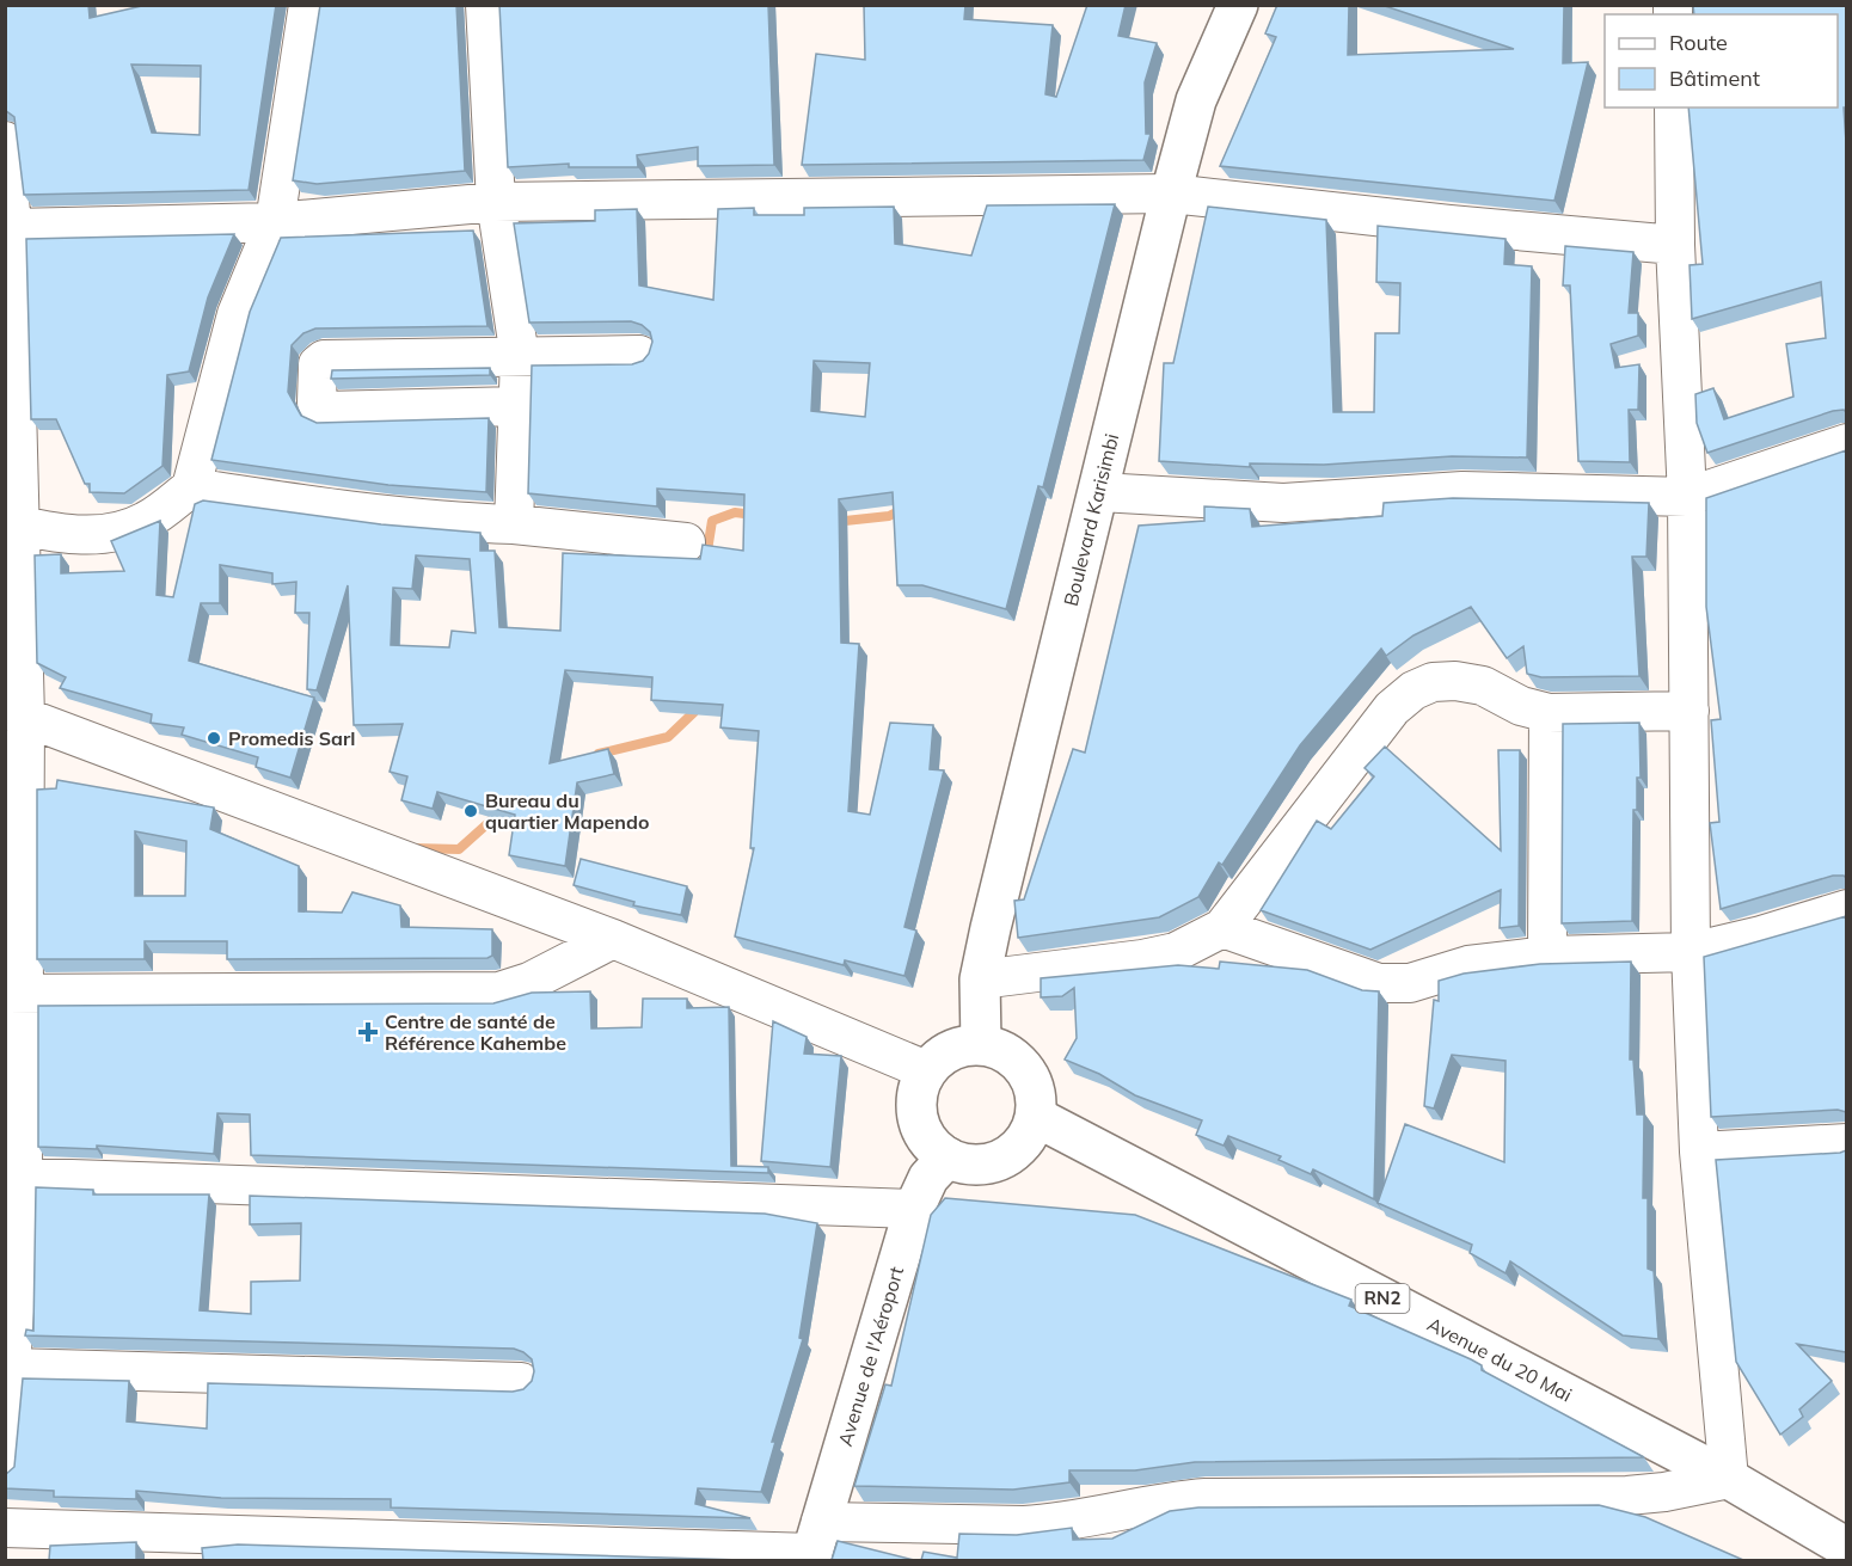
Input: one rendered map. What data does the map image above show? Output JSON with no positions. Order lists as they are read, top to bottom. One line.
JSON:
{"streets":{"main road":["Boulevard Karisimbi","RN2","Avenue de l'Aéroport","Avenue du 20 Mai"]},"crossings":[["Boulevard Karisimbi","Avenue de l'Aéroport"],["Boulevard Karisimbi","Avenue du 20 Mai"],["Avenue de l'Aéroport","Avenue du 20 Mai"]],"places":{"other":["Promedis Sarl","Bureau du quartier Mapendo"],"health":["Centre de santé de Référence Kahembe"]},"legend":["Route","Bâtiment"]}
